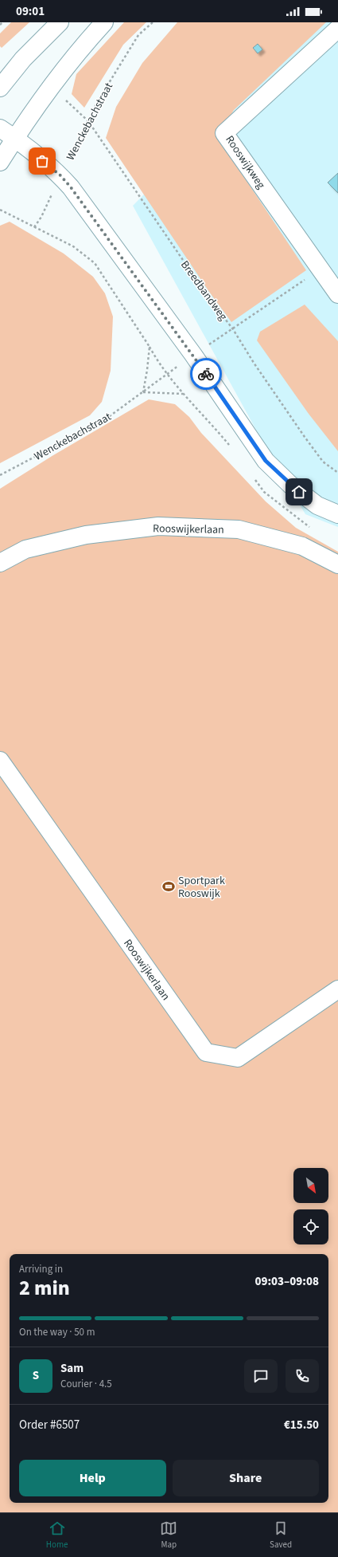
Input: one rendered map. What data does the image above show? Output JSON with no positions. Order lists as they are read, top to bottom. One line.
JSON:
{"streets":{"street":["Rooswijkweg","Rooswijkerlaan"],"path":["Wenckebachstraat","Breedbandweg"]},"crossings":[["Wenckebachstraat","Breedbandweg"]],"places":{"sports":["Sportpark Rooswijk"]},"north":"bottom right","page":{"status":"09:01","heading":["2 min","Arriving in","09:03–09:08"],"panel":["Sam","Courier · 4.5","Order #6507","€15.50"],"bar":"On the way · 50 m","round":"S","buttons":["Help","Share"],"tabs":["Home","Map","Saved"]}}
